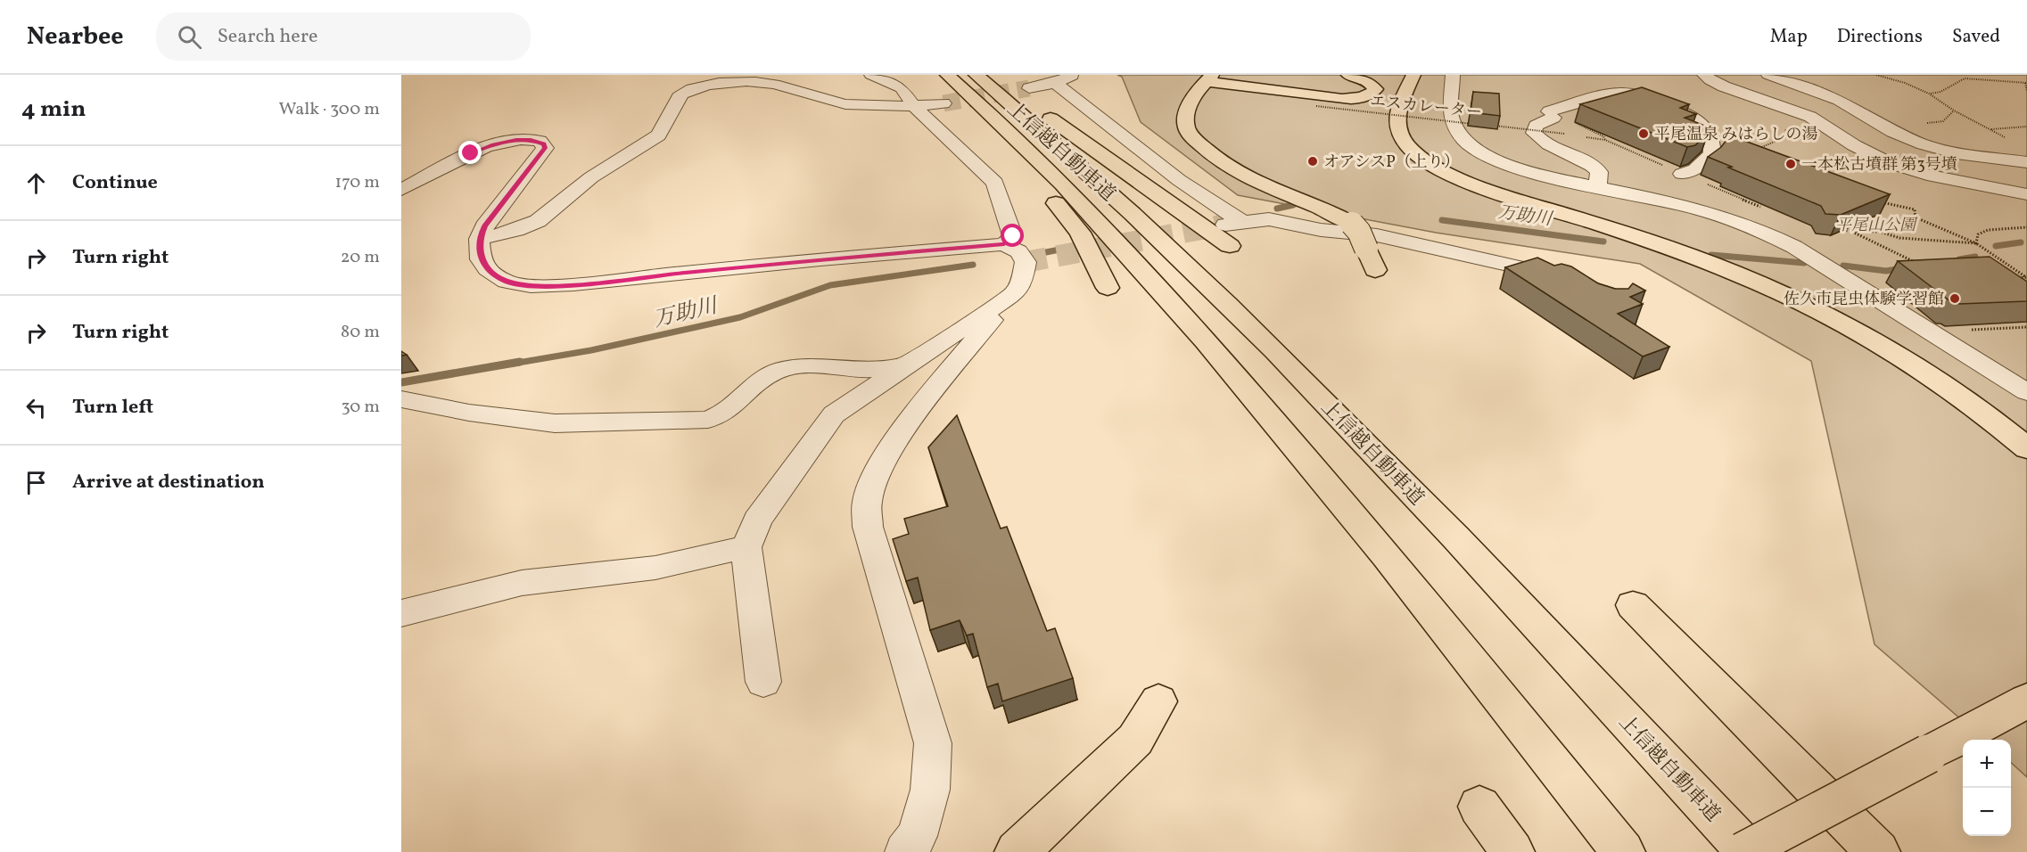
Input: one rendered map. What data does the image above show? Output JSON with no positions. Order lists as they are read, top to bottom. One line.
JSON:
{"streets":{"highway":["上信越自動車道"],"path":["エスカレーター"]},"water":["万助川"],"parks":["平尾山公園"],"places":["平尾温泉 みはらしの湯","オアシスP（上り）","一本松古墳群 第3号墳","佐久市昆虫体験学習館"],"page":{"header":"Nearbee","search":"Search here","nav":["Map","Directions","Saved"],"heading":["4 min","Walk · 300 m"],"list":[["Continue","170 m"],["Turn right","20 m"],["Turn right","80 m"],["Turn left","30 m"],"Arrive at destination"],"map_buttons":["+","−"]}}
